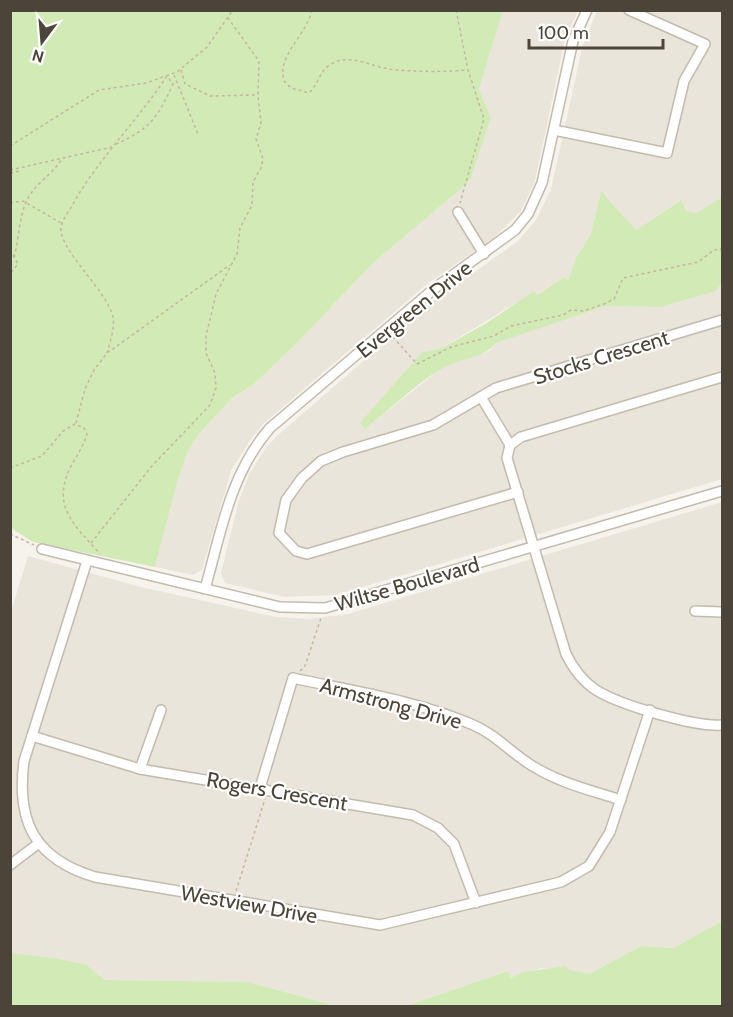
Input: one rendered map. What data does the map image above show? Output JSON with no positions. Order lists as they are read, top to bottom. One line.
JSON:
{"streets":{"street":["Evergreen Drive","Stocks Crescent","Wiltse Boulevard","Armstrong Drive","Rogers Crescent","Westview Drive"]},"crossings":[["Evergreen Drive","Wiltse Boulevard"],["Wiltse Boulevard","Westview Drive"],["Armstrong Drive","Rogers Crescent"],["Armstrong Drive","Westview Drive"],["Rogers Crescent","Westview Drive"]],"scale_bar":"100 m","north":"bottom"}
